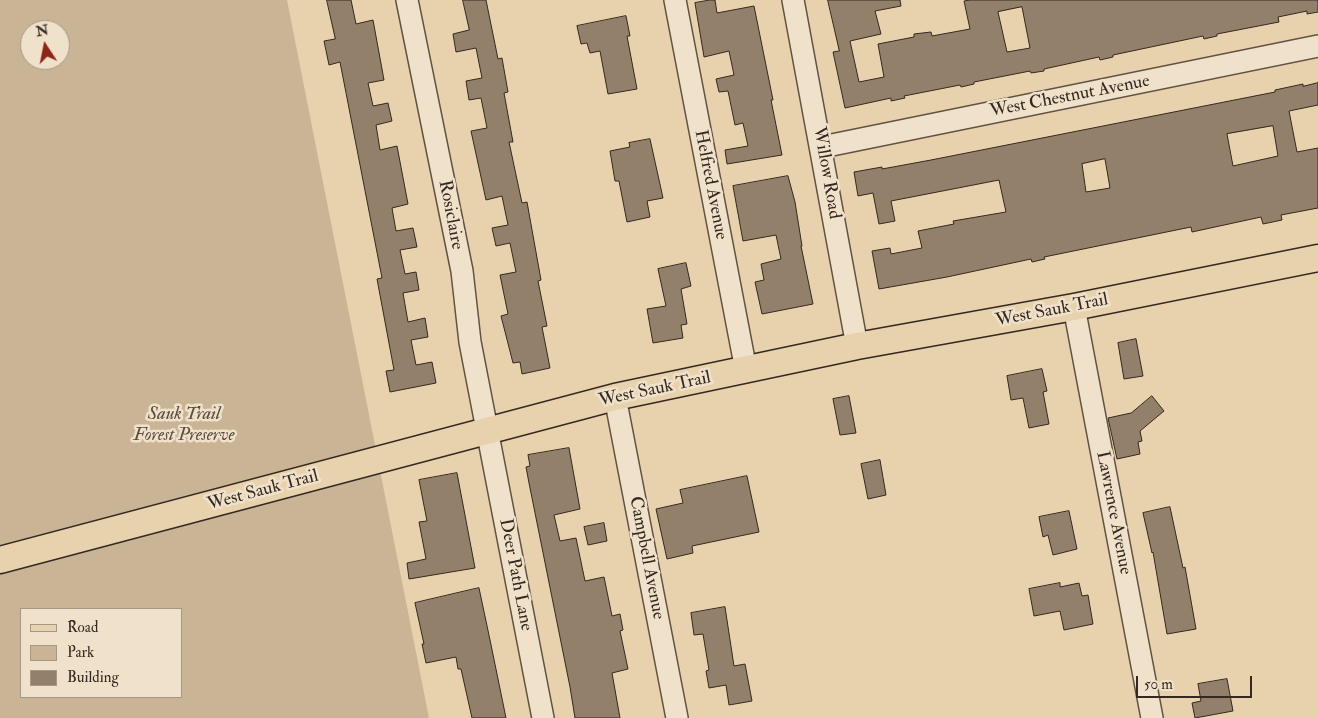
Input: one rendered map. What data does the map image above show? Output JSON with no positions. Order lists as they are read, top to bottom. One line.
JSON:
{"streets":{"main road":["West Sauk Trail"],"street":["West Chestnut Avenue","Willow Road","Helfred Avenue","Rosiclaire","Lawrence Avenue","Campbell Avenue","Deer Path Lane"]},"crossings":[["West Chestnut Avenue","Willow Road"],["Willow Road","West Sauk Trail"],["Helfred Avenue","West Sauk Trail"],["Rosiclaire","West Sauk Trail"],["Rosiclaire","Deer Path Lane"],["West Sauk Trail","Lawrence Avenue"],["West Sauk Trail","Campbell Avenue"],["West Sauk Trail","Deer Path Lane"]],"parks":["Sauk Trail Forest Preserve"],"legend":["Road","Park","Building"],"scale_bar":"50 m","north":"top"}
